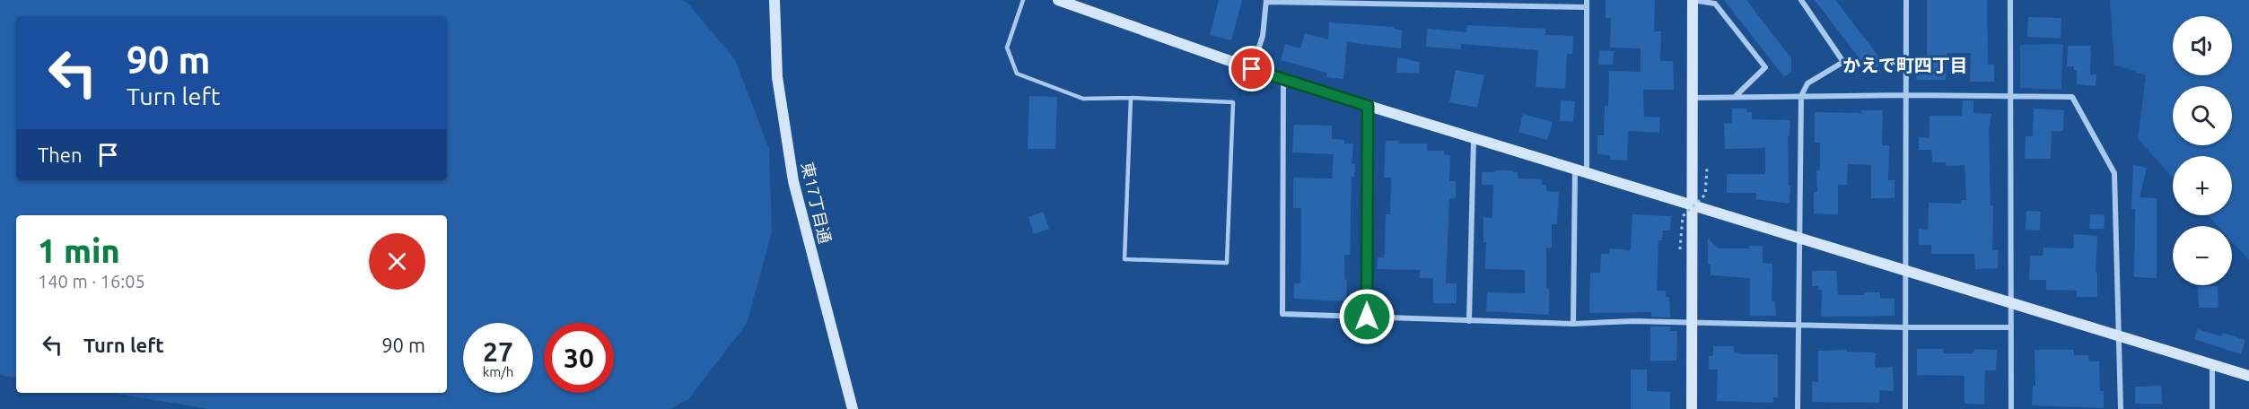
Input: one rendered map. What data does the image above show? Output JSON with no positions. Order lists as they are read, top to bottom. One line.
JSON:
{"streets":{"street":["東17丁目通"]},"districts":["かえで町四丁目"],"page":{"map_buttons":["+","−"],"turn":["90 m","Turn left"],"then":"Then","heading":["1 min","140 m · 16:05"],"list":[{"name":"Turn left","value":"90 m"}],"speed":"27 km/h","limit":"30"}}
